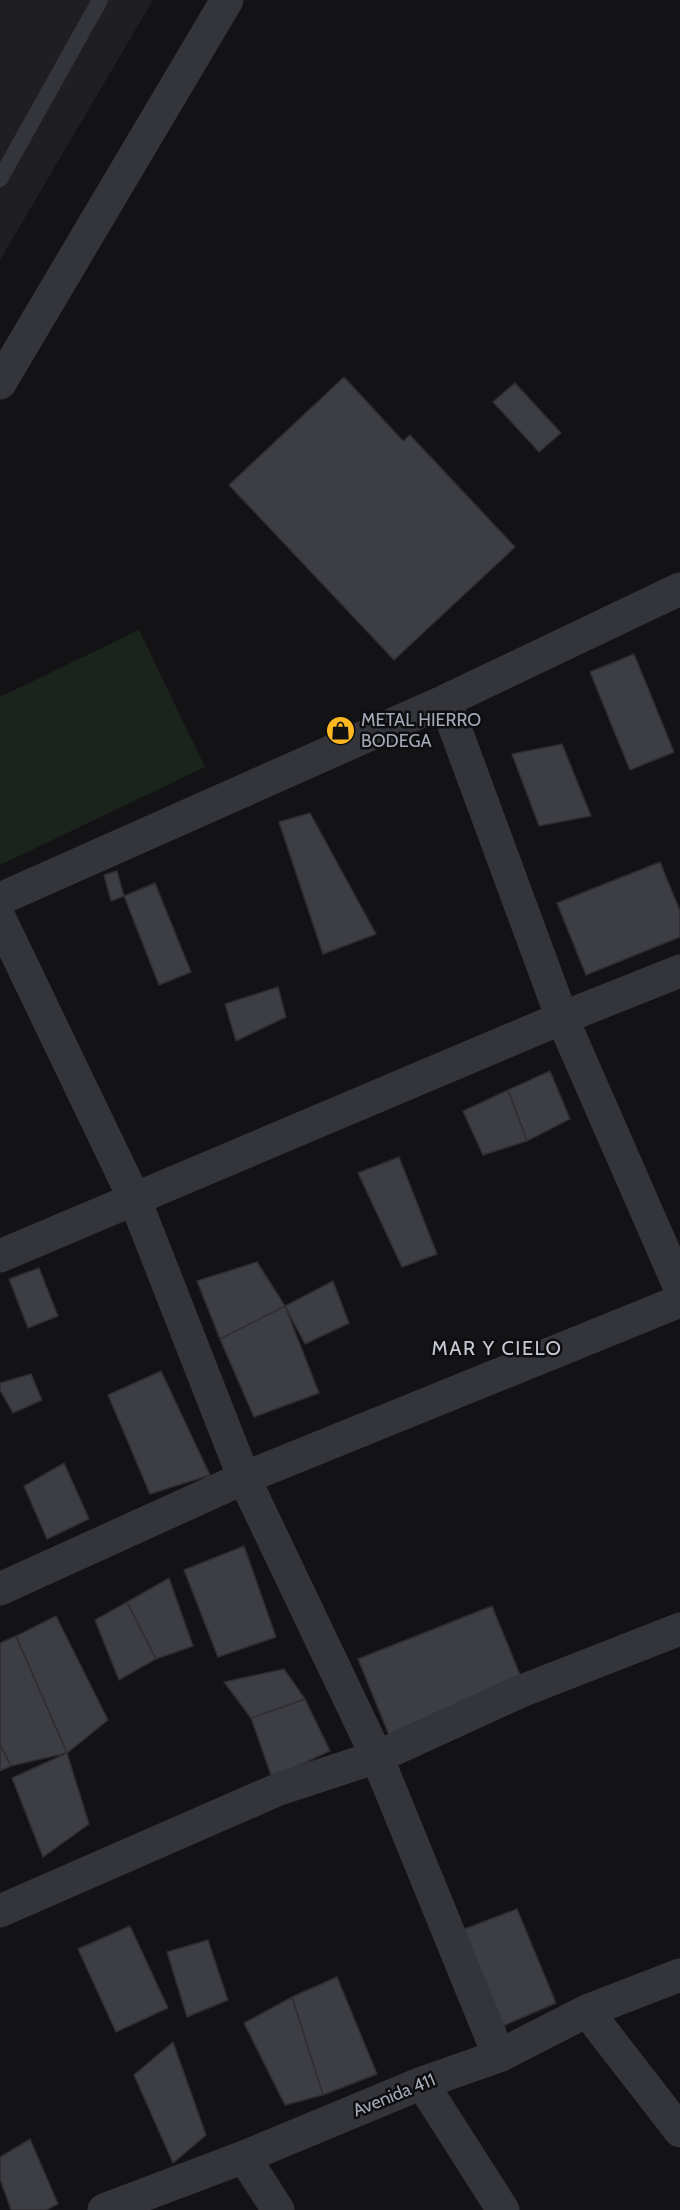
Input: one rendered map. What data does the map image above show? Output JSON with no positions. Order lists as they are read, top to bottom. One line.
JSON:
{"streets":{"street":["Avenida 411"]},"districts":["MAR Y CIELO"],"places":{"shop":["METAL HIERRO BODEGA"]}}
